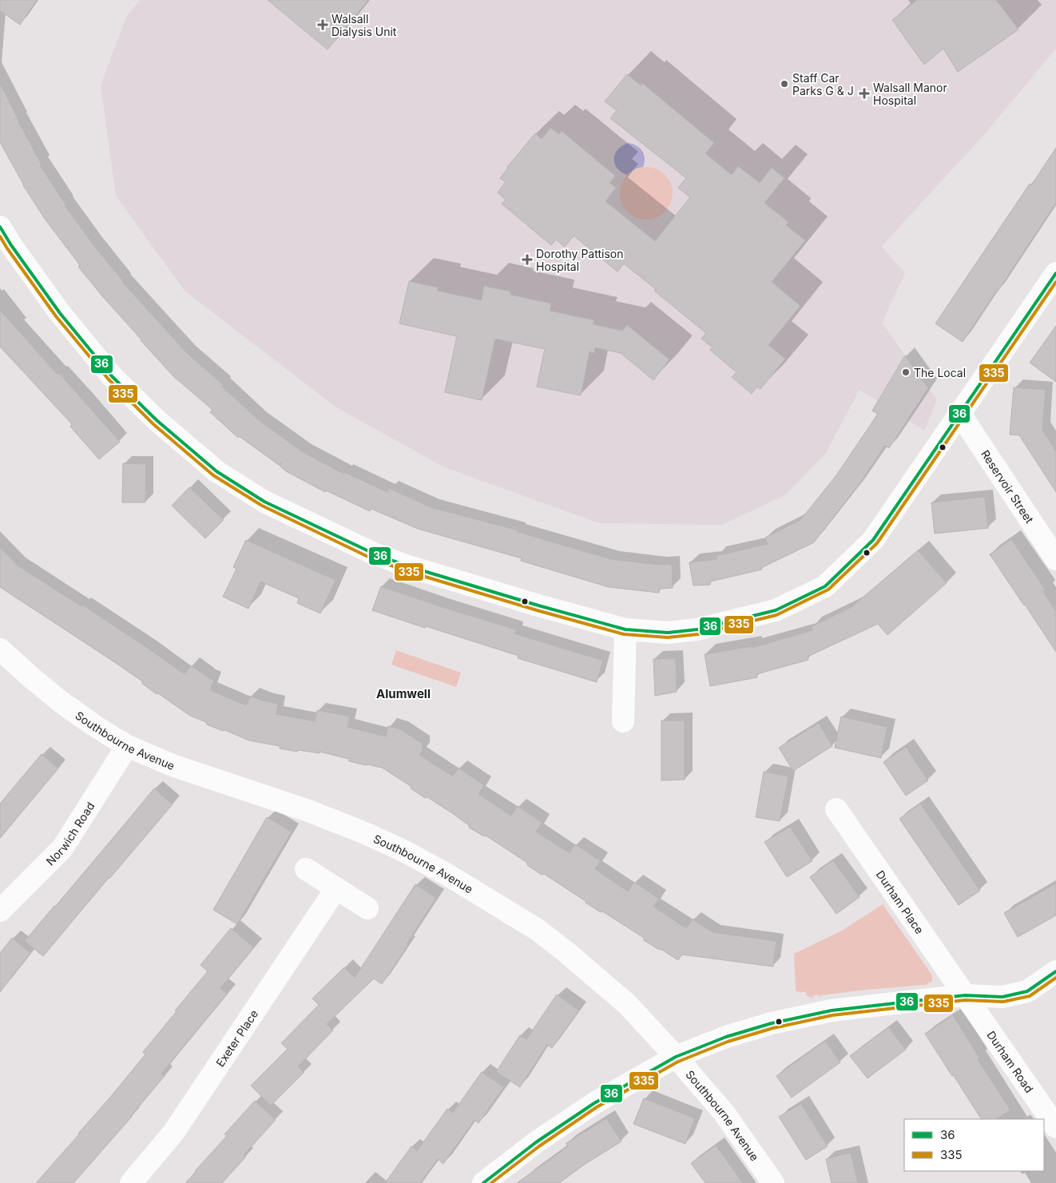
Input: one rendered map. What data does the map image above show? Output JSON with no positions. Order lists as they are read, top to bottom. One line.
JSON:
{"streets":{"street":["Reservoir Street","Southbourne Avenue","Norwich Road","Durham Place","Exeter Place","Durham Road"]},"crossings":[["Southbourne Avenue","Norwich Road"],["Durham Place","Durham Road"]],"districts":["Alumwell"],"places":{"health":["Walsall Dialysis Unit","Walsall Manor Hospital","Dorothy Pattison Hospital"],"other":["Staff Car Parks G & J","The Local"]},"lines":["transit line 36","transit line 335"],"legend":["36","335"]}
